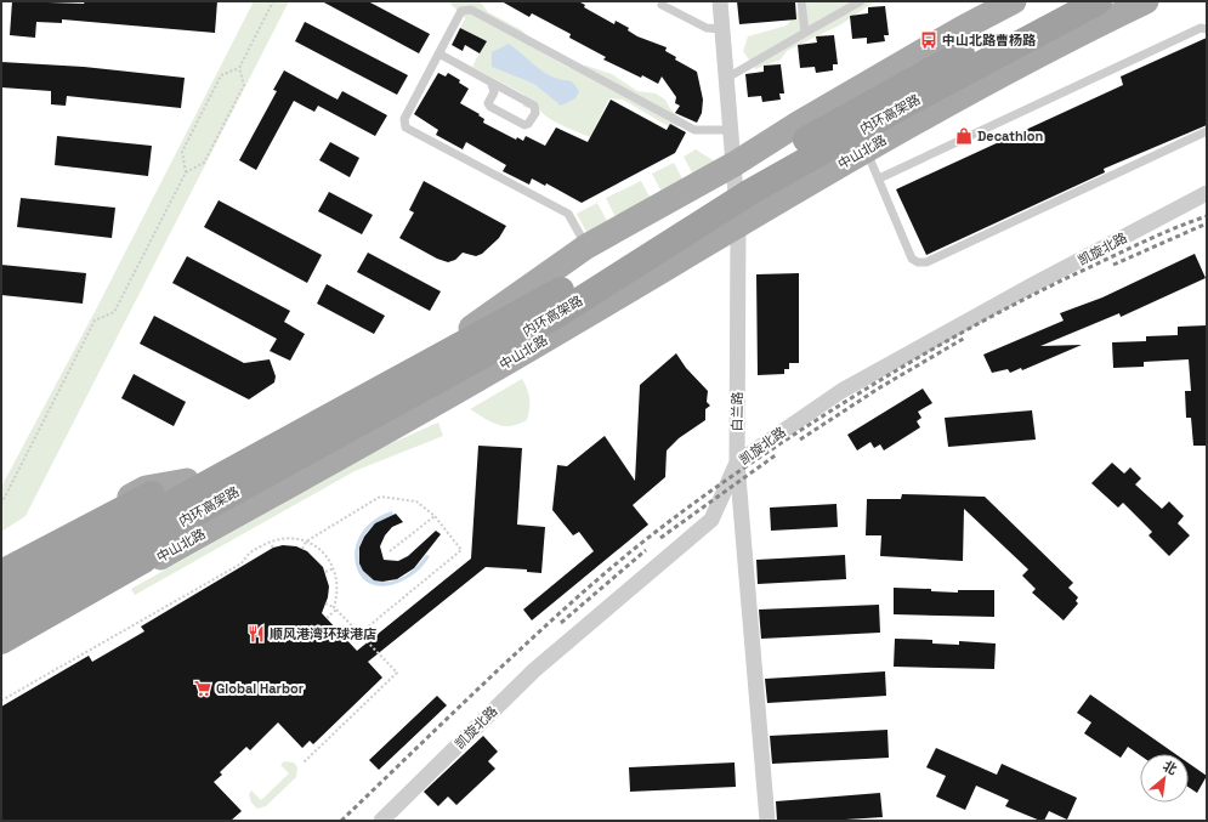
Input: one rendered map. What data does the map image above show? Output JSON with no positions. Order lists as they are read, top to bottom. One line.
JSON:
{"streets":{"highway":["内环高架路"],"main road":["中山北路"],"street":["凯旋北路","白兰路"]},"crossings":[["中山北路","白兰路"],["凯旋北路","白兰路"]],"places":{"bus stop":["中山北路曹杨路"],"shop":["Decathlon"],"restaurant":["顺风港湾环球港店"],"supermarket":["Global Harbor"]},"north":"top right"}
